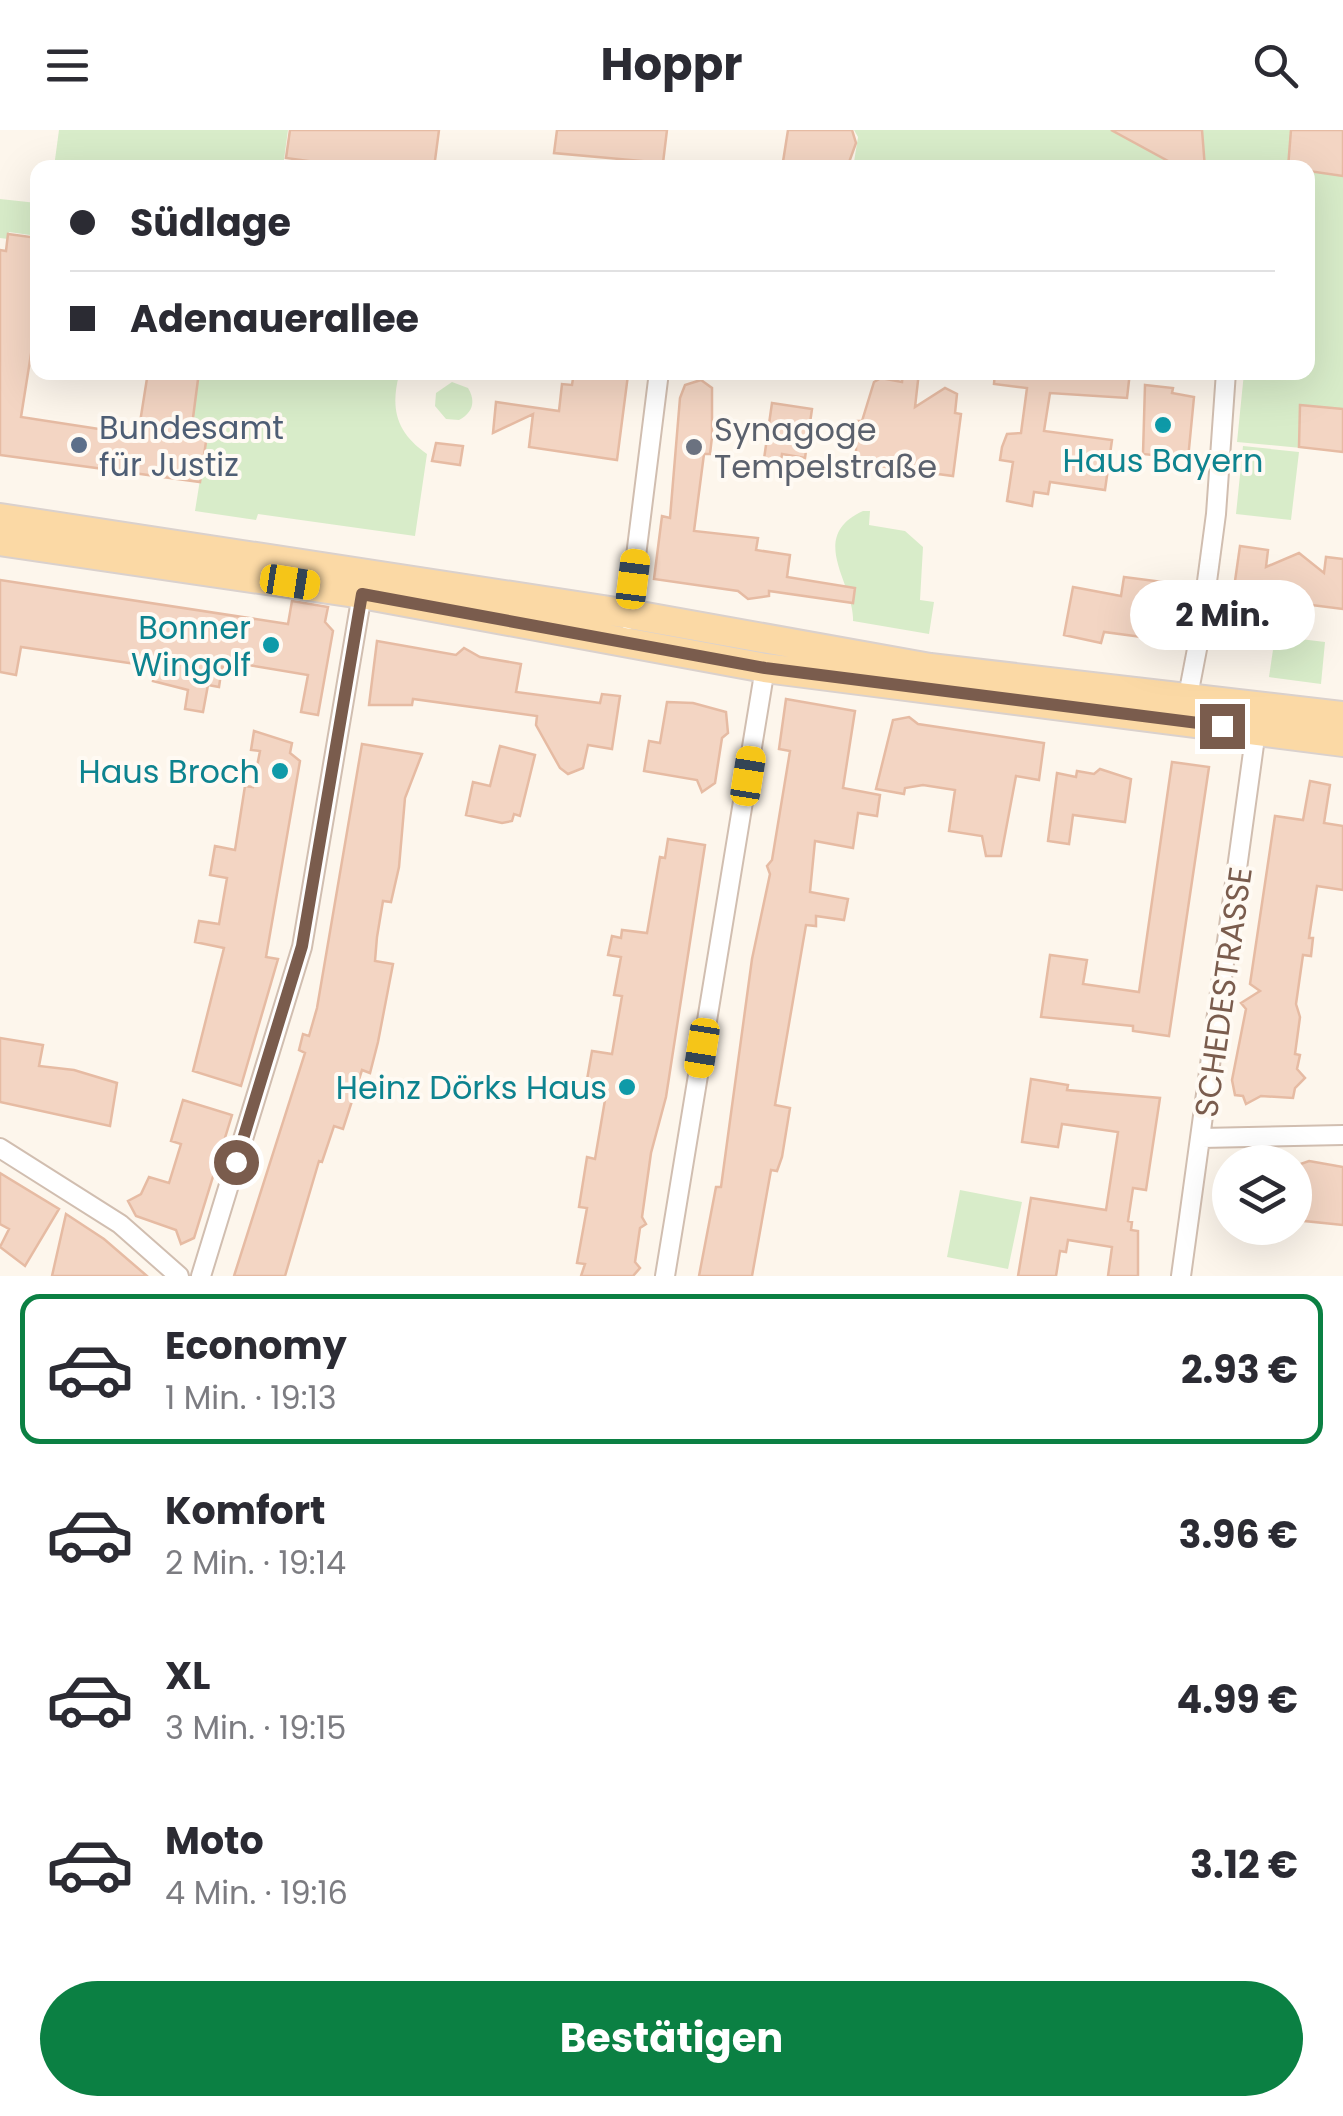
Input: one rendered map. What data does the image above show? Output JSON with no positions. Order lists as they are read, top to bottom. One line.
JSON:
{"streets":{"street":["SCHEDESTRASSE"]},"places":["Haus Bayern","Bundesamt für Justiz","Synagoge Tempelstraße","Bonner Wingolf","Haus Broch","Heinz Dörks Haus"],"page":{"header":"Hoppr","banner":["Südlage","Adenauerallee"],"bubble":"2 Min.","list":[{"name":"Economy","note":"1 Min. · 19:13","value":"2.93 €"},{"name":"Komfort","note":"2 Min. · 19:14","value":"3.96 €"},{"name":"XL","note":"3 Min. · 19:15","value":"4.99 €"},{"name":"Moto","note":"4 Min. · 19:16","value":"3.12 €"}],"buttons":"Bestätigen"}}
